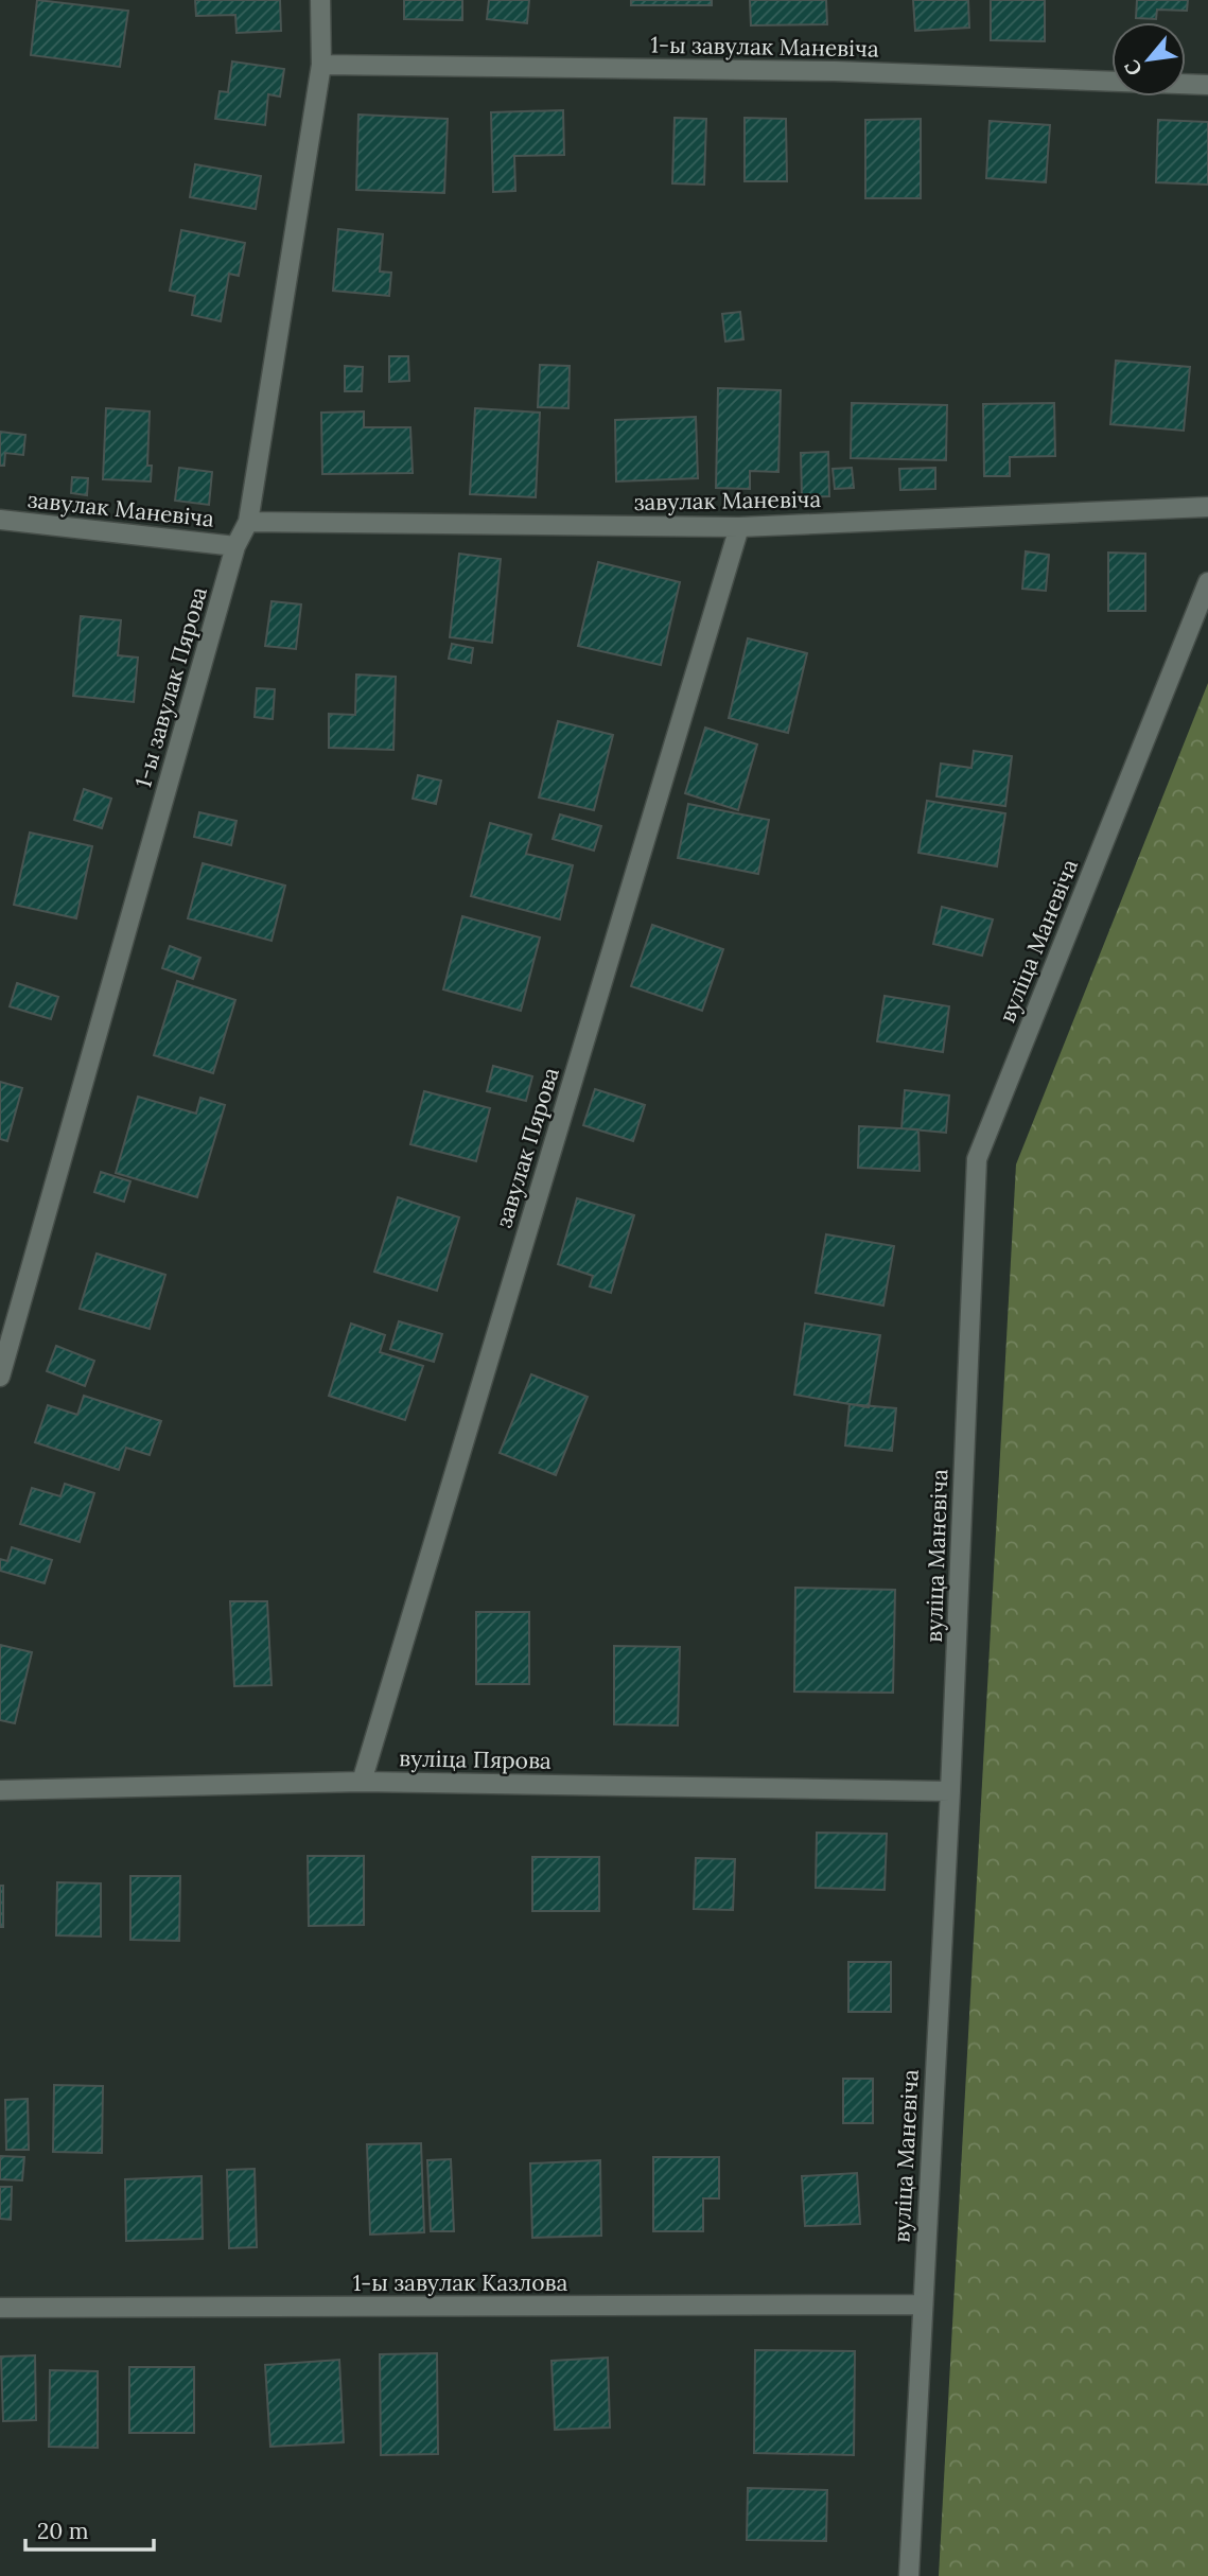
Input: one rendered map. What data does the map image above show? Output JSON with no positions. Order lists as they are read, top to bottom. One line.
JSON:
{"streets":{"street":["1-ы завулак Маневіча","завулак Маневіча","1-ы завулак Пярова","вуліца Маневіча","завулак Пярова","вуліца Пярова","1-ы завулак Казлова"]},"crossings":[["1-ы завулак Маневіча","1-ы завулак Пярова"],["завулак Маневіча","1-ы завулак Пярова"],["завулак Маневіча","завулак Пярова"],["вуліца Маневіча","вуліца Пярова"],["вуліца Маневіча","1-ы завулак Казлова"],["завулак Пярова","вуліца Пярова"]],"scale_bar":"20 m","north":"bottom left"}
